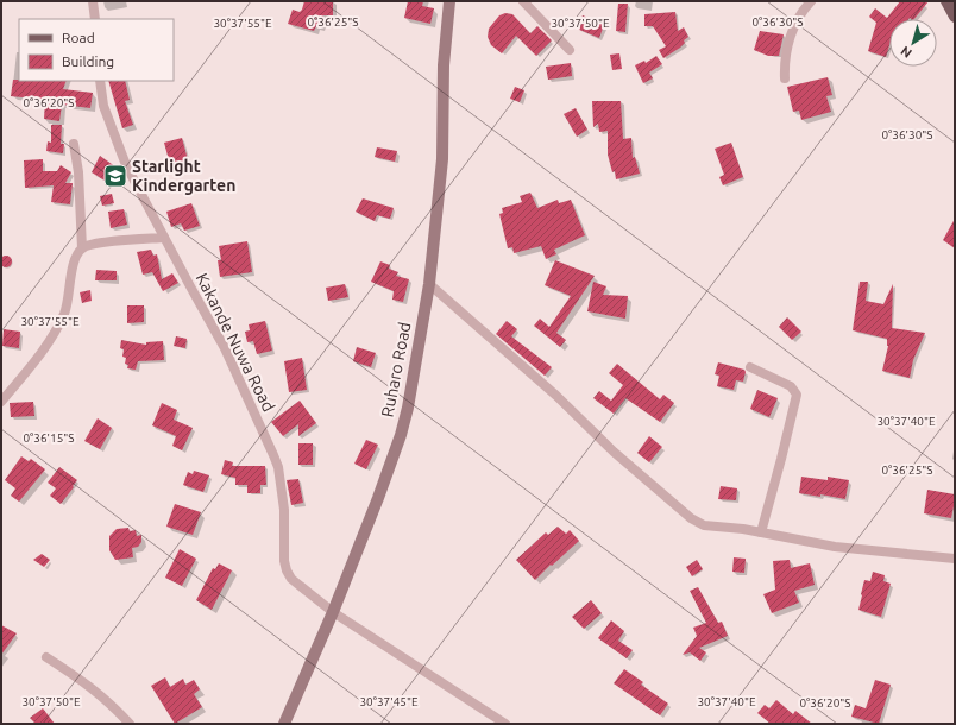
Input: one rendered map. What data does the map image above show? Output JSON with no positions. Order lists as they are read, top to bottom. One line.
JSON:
{"streets":{"street":["Kakande Nuwa Road","Ruharo Road"]},"crossings":[["Kakande Nuwa Road","Ruharo Road"]],"places":{"school or university":["Starlight Kindergarten"]},"legend":["Road","Building"],"north":"bottom left","coordinates":["0°36'25\"S","0°36'30\"S","30°37'55\"E","30°37'50\"E","0°36'20\"S","30°37'40\"E","0°36'15\"S","30°37'45\"E"]}
